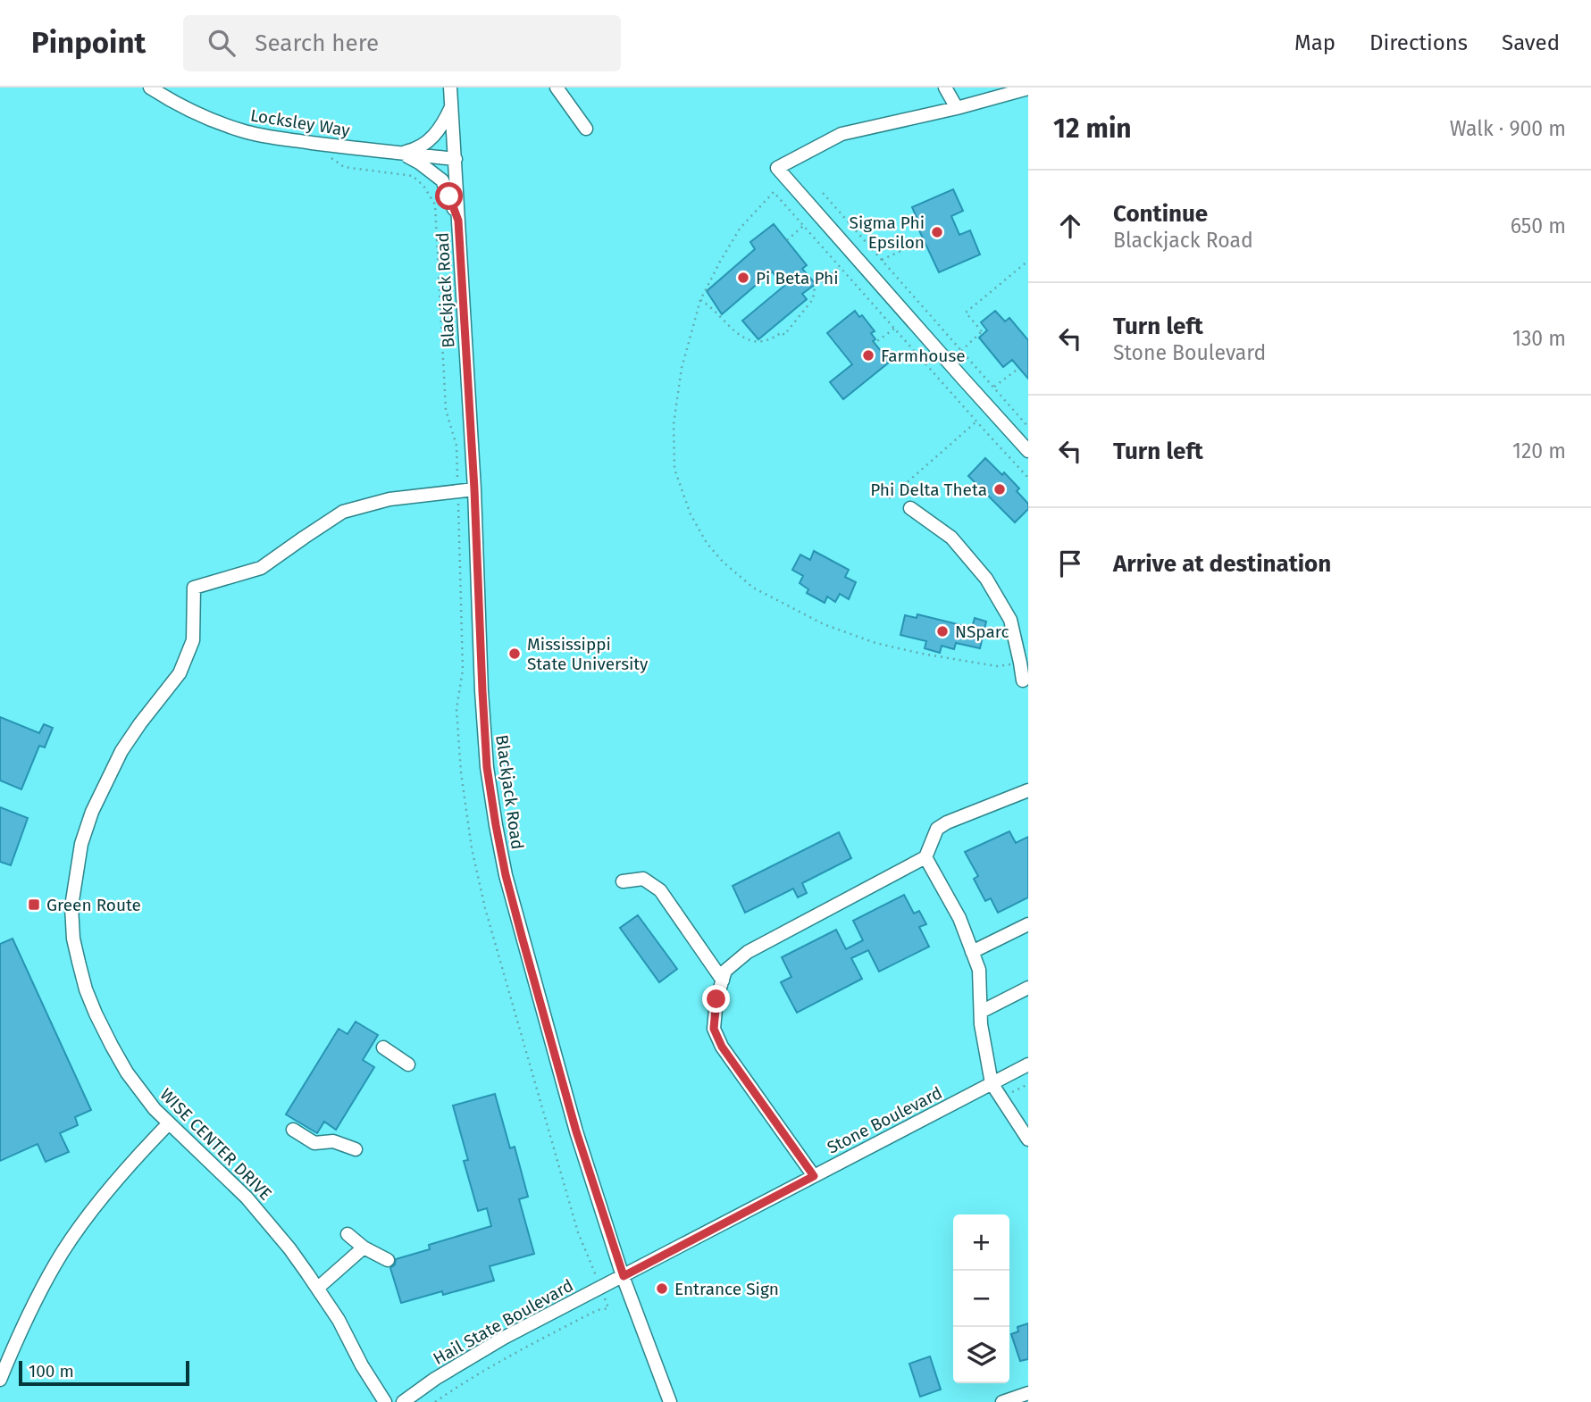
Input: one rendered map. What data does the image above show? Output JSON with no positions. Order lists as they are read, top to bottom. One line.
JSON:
{"streets":{"street":["Locksley Way","Blackjack Road","Stone Boulevard","WISE CENTER DRIVE","Hail State Boulevard"]},"crossings":[["Locksley Way","Blackjack Road"],["Blackjack Road","Stone Boulevard"],["Blackjack Road","WISE CENTER DRIVE"],["Blackjack Road","Hail State Boulevard"],["Stone Boulevard","Hail State Boulevard"]],"places":{"other":["Sigma Phi Epsilon","Pi Beta Phi","Farmhouse","Phi Delta Theta","NSparc","Mississippi State University","Entrance Sign"],"transit":["Green Route"]},"scale_bar":"100 m","page":{"header":"Pinpoint","search":"Search here","nav":["Map","Directions","Saved"],"heading":["12 min","Walk · 900 m"],"list":[["Continue","Blackjack Road","650 m"],["Turn left","Stone Boulevard","130 m"],["Turn left","120 m"],"Arrive at destination"],"map_buttons":["+","−"],"scale":"100 m"}}
